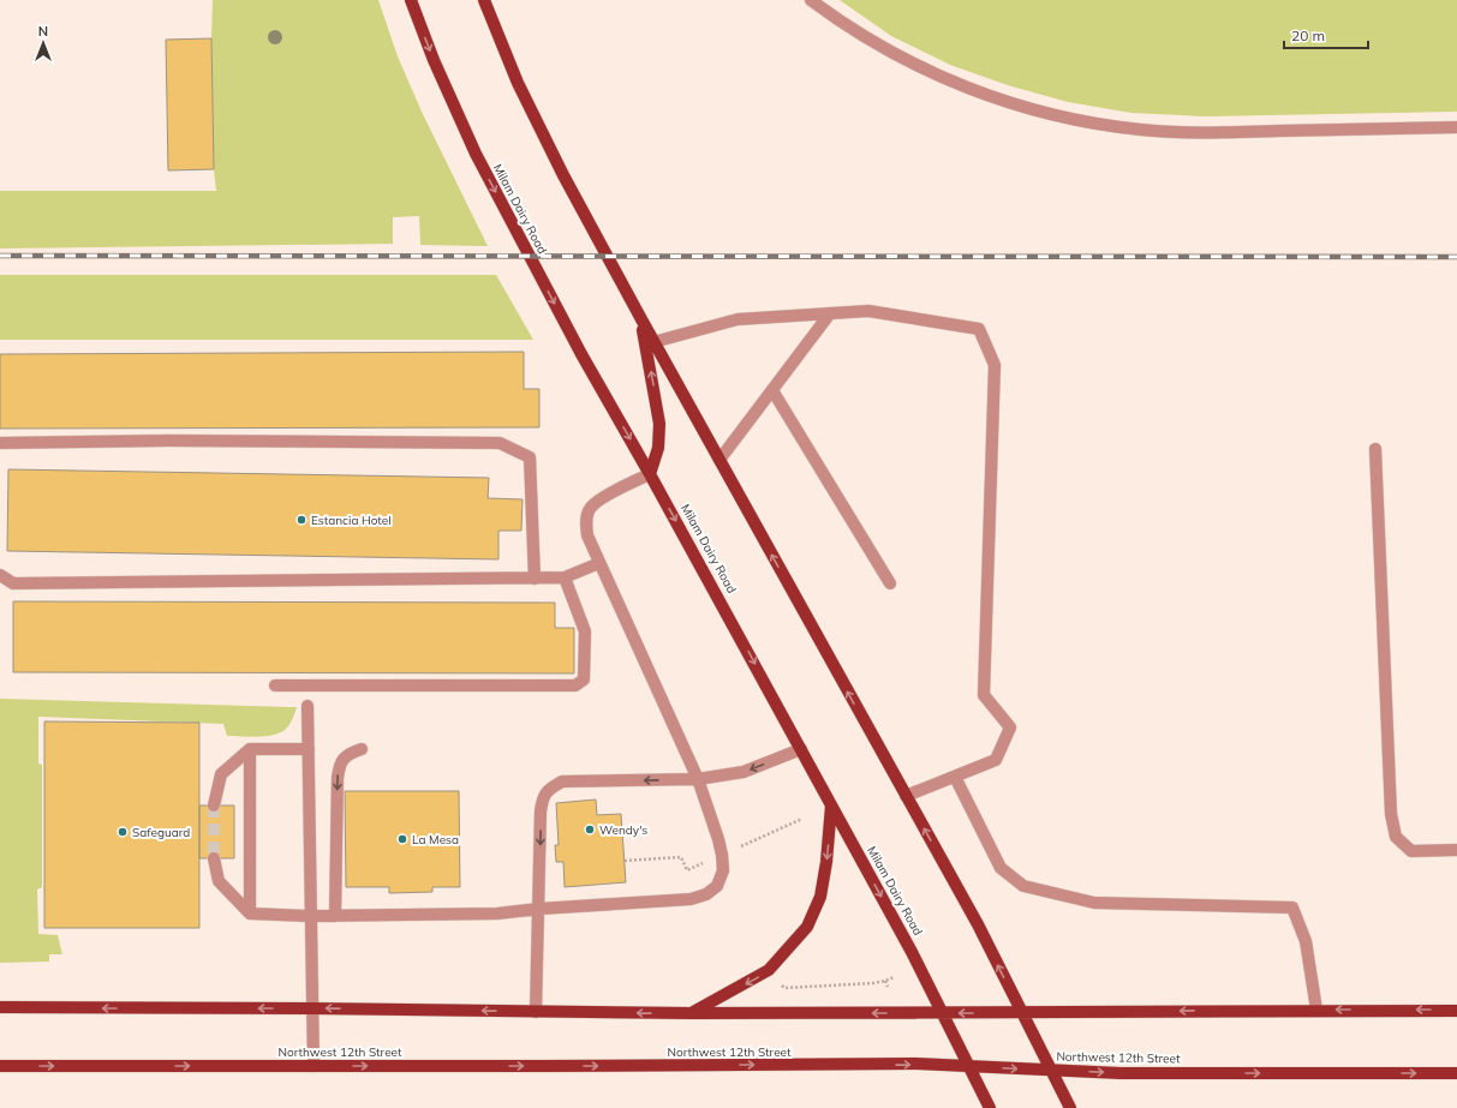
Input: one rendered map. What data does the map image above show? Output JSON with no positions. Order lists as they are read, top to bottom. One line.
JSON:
{"streets":{"main road":["Milam Dairy Road","Northwest 12th Street"]},"crossings":[["Milam Dairy Road","Northwest 12th Street"]],"places":["Estancia Hotel","Wendy's","Safeguard","La Mesa"],"scale_bar":"20 m","north":"top"}
